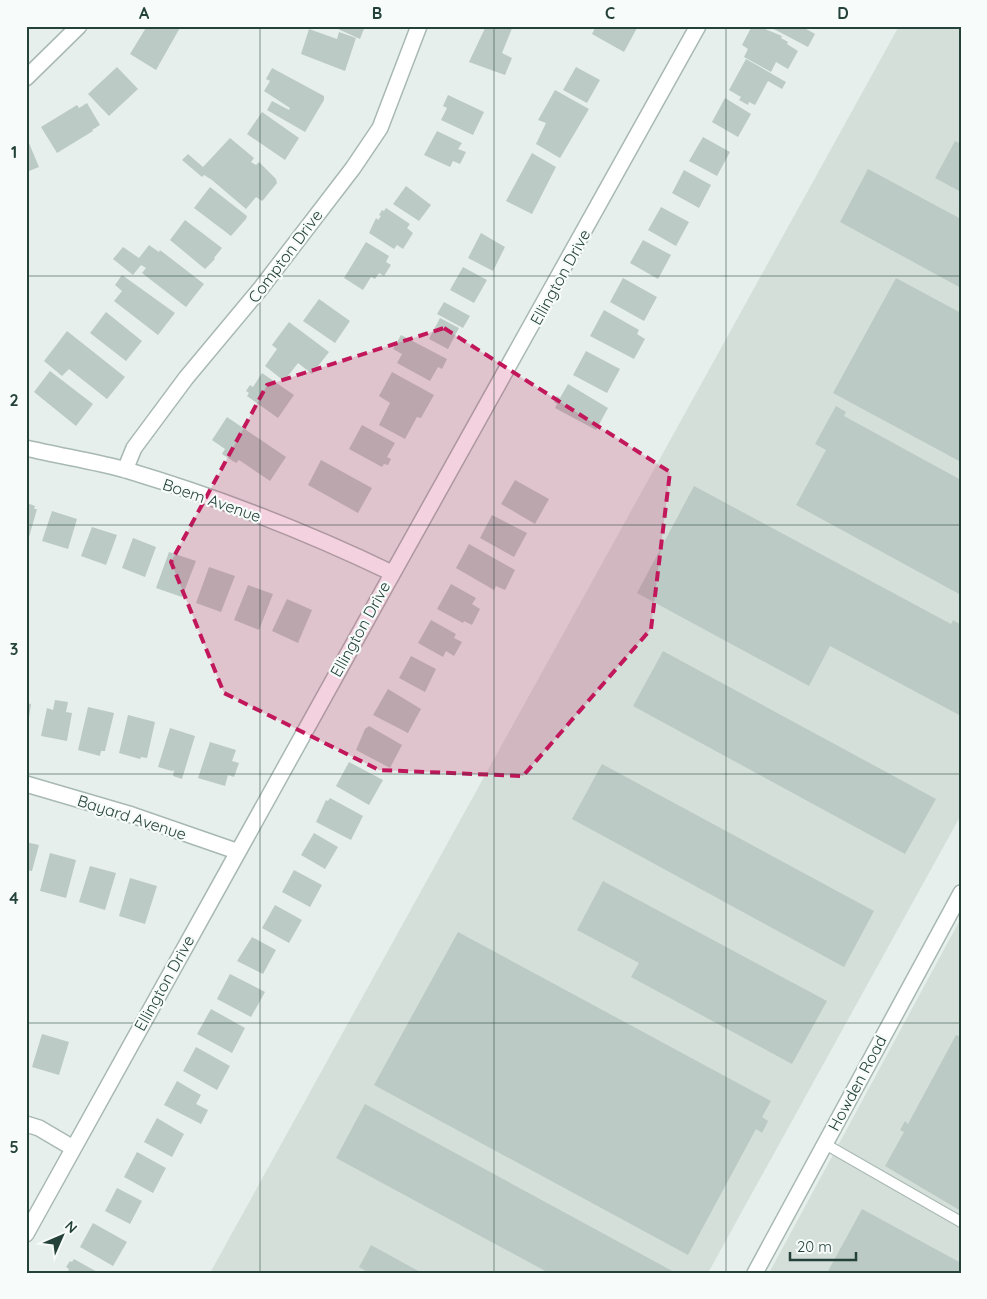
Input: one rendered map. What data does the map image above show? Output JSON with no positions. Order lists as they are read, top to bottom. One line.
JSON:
{"streets":{"street":["Compton Drive","Ellington Drive","Boem Avenue","Bayard Avenue","Howden Road"]},"crossings":[["Compton Drive","Boem Avenue"],["Ellington Drive","Boem Avenue"],["Ellington Drive","Bayard Avenue"]],"scale_bar":"20 m","north":"top right","grid":{"columns":["A","B","C","D"],"rows":["1","2","3","4","5"]}}
